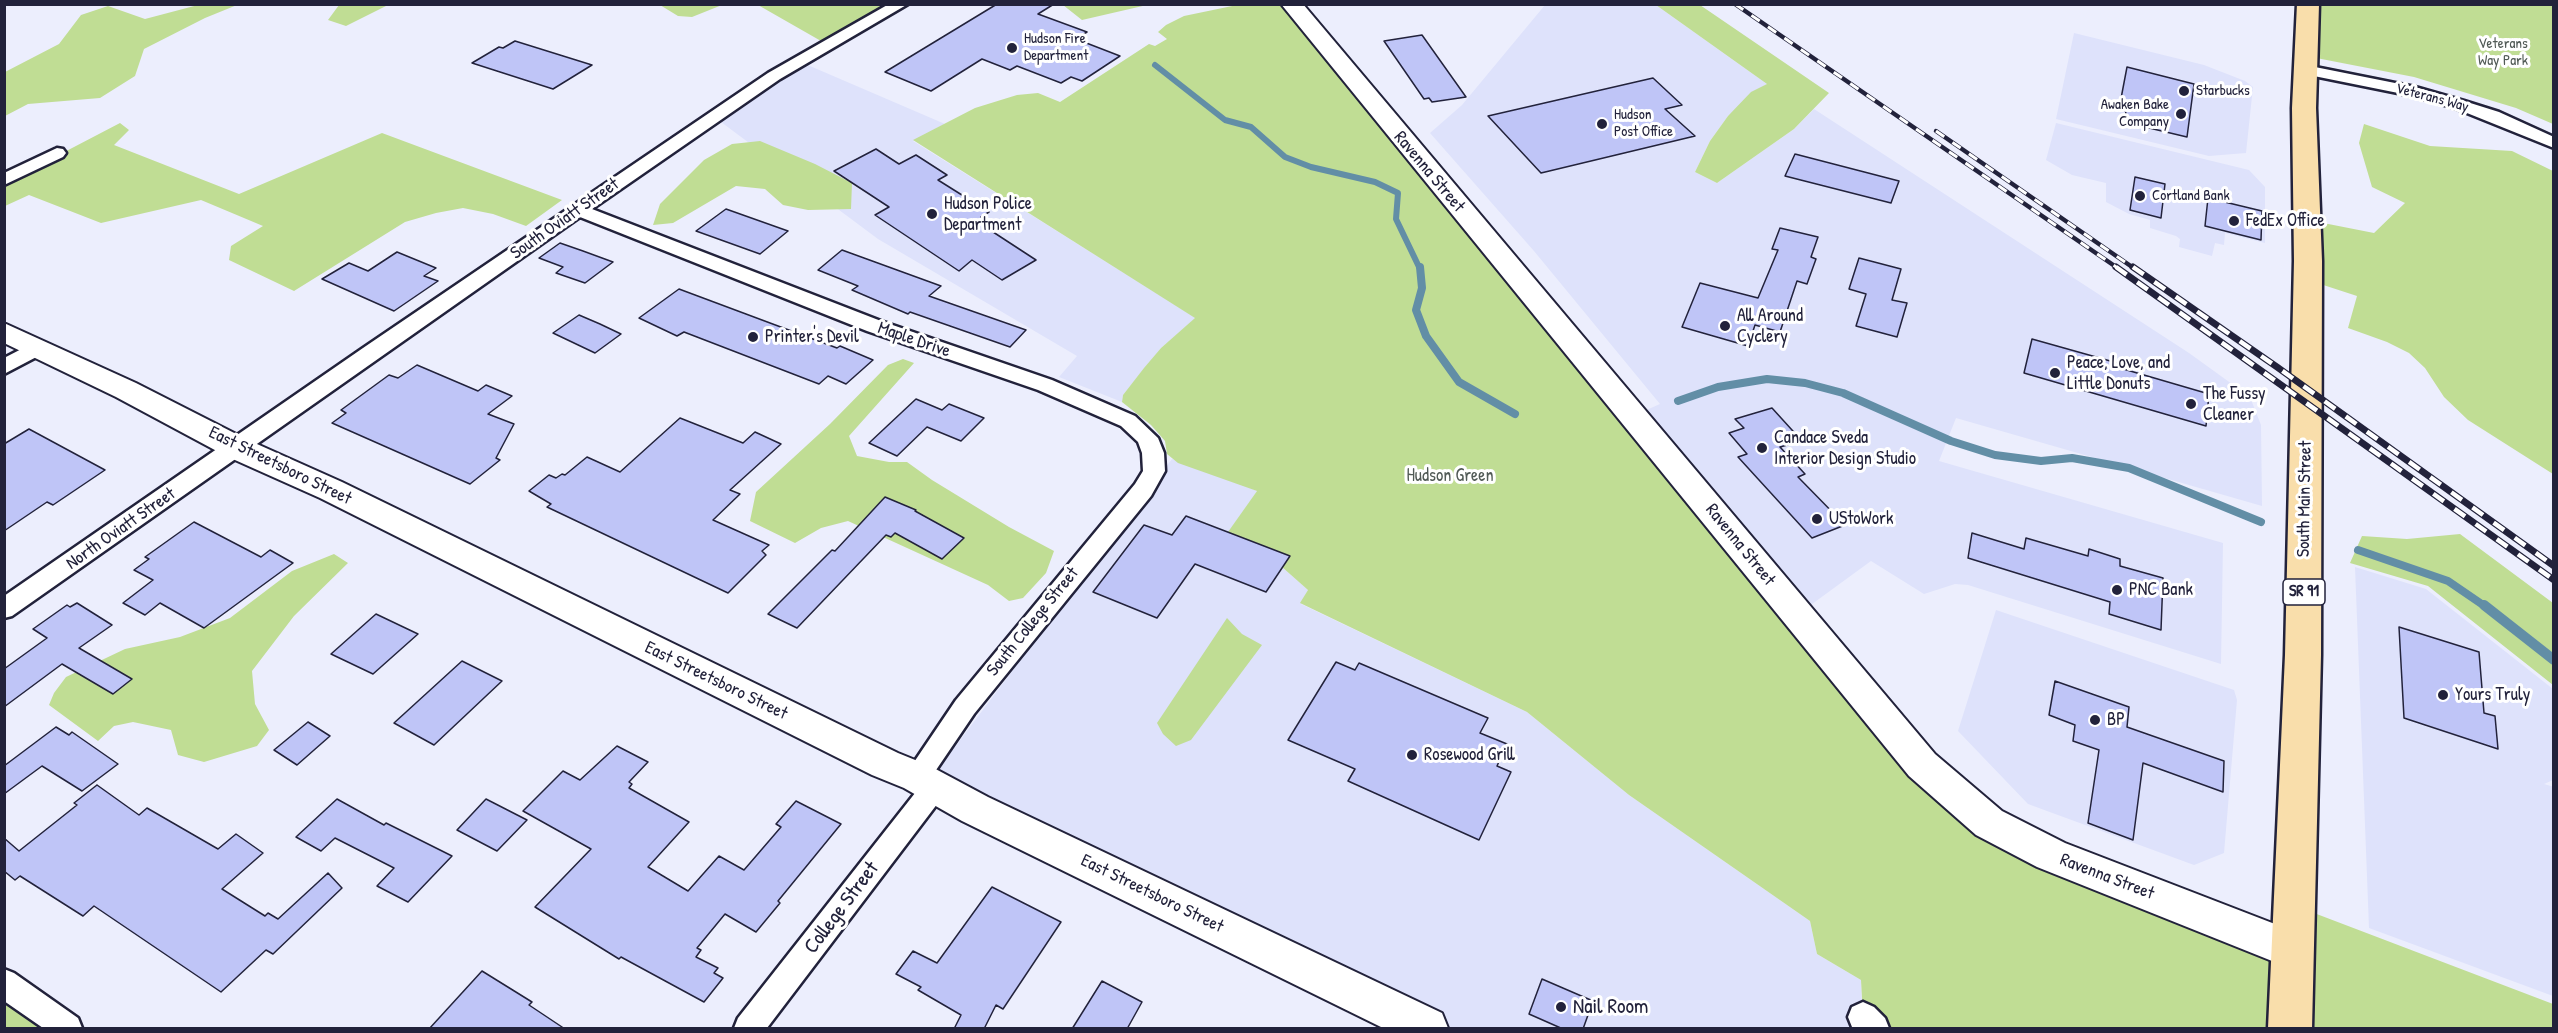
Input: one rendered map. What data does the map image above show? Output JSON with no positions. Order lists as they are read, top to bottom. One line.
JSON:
{"streets":{"main road":["Ravenna Street","East Streetsboro Street","South Main Street","SR 91"],"street":["Veterans Way","South Oviatt Street","Maple Drive","North Oviatt Street","South College Street","College Street"]},"crossings":[["Veterans Way","South Main Street"],["Ravenna Street","South Main Street"],["South Oviatt Street","Maple Drive"],["South Oviatt Street","East Streetsboro Street"],["South Oviatt Street","North Oviatt Street"],["Maple Drive","South College Street"],["East Streetsboro Street","North Oviatt Street"],["East Streetsboro Street","South College Street"],["East Streetsboro Street","College Street"],["South College Street","College Street"]],"parks":["Veterans Way Park","Hudson Green"],"places":["Hudson Fire Department","Starbucks","Awaken Bake Company","Hudson Post Office","Cortland Bank","Hudson Police Department","FedEx Office","All Around Cyclery","Printer's Devil","Peace, Love, and Little Donuts","The Fussy Cleaner","Candace Sveda Interior Design Studio","UStoWork","PNC Bank","Yours Truly","BP","Rosewood Grill","Nail Room"]}
